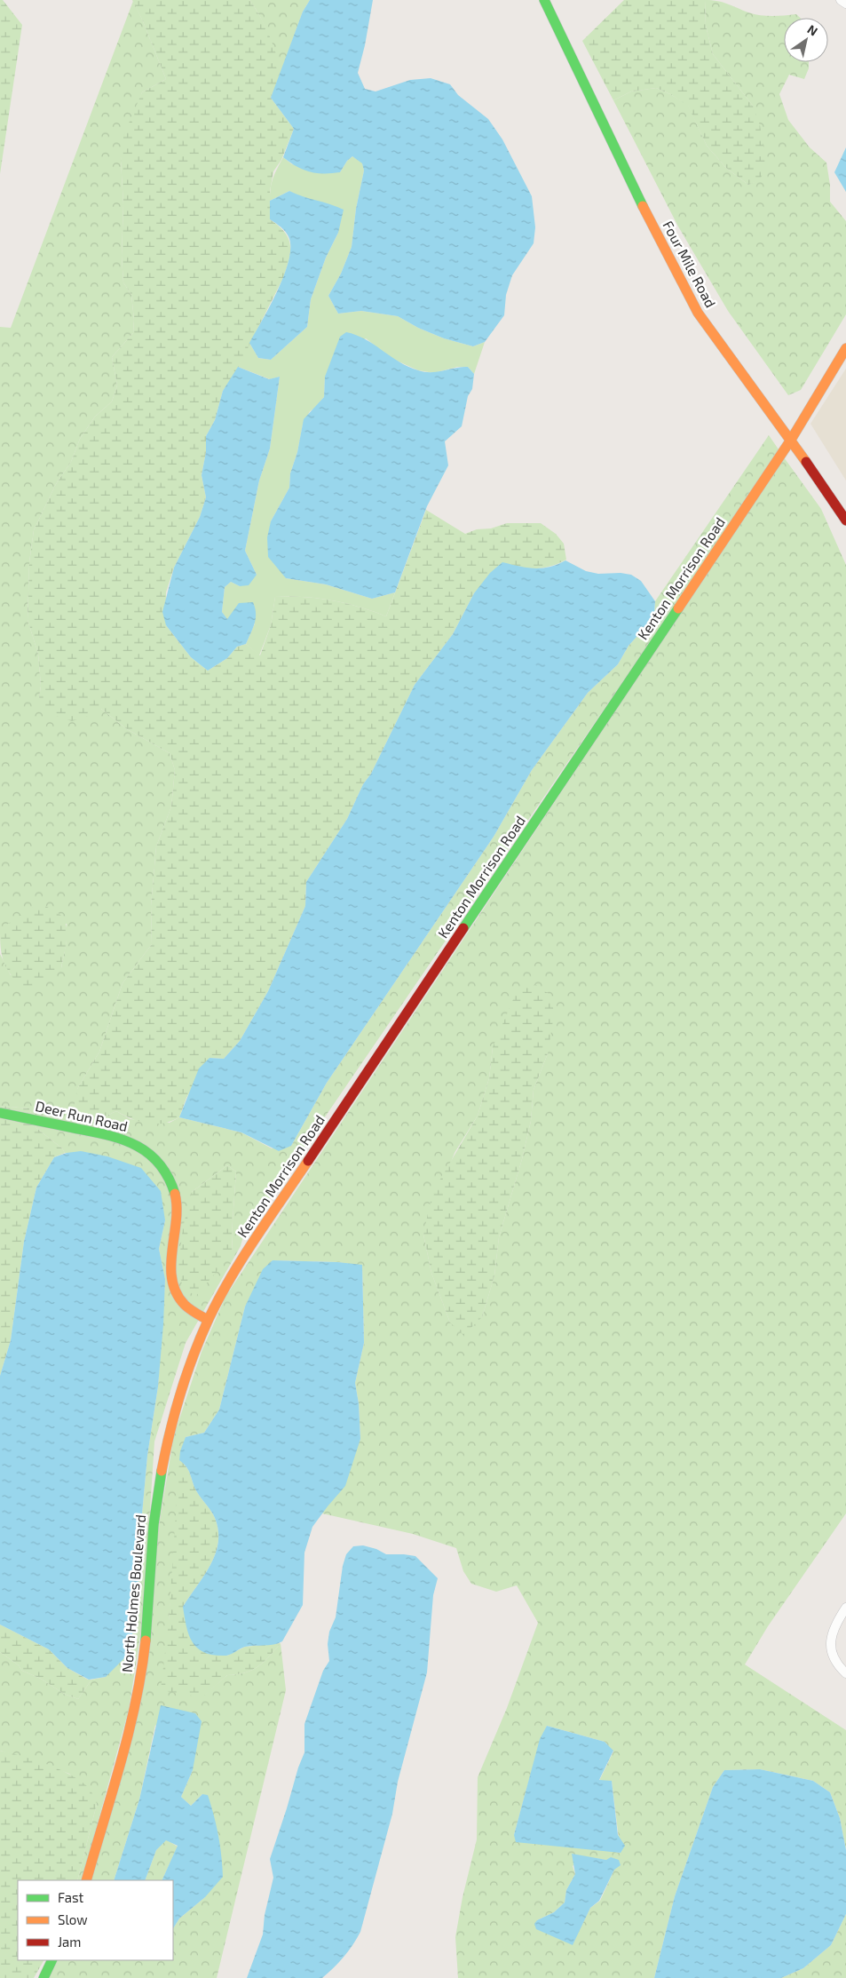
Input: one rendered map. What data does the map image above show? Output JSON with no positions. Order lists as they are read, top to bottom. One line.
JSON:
{"streets":{"main road":["Four Mile Road","Kenton Morrison Road","Deer Run Road","North Holmes Boulevard"]},"crossings":[["Four Mile Road","Kenton Morrison Road"],["Kenton Morrison Road","Deer Run Road"],["Kenton Morrison Road","North Holmes Boulevard"]],"legend":["Fast","Slow","Jam"],"north":"top right"}
